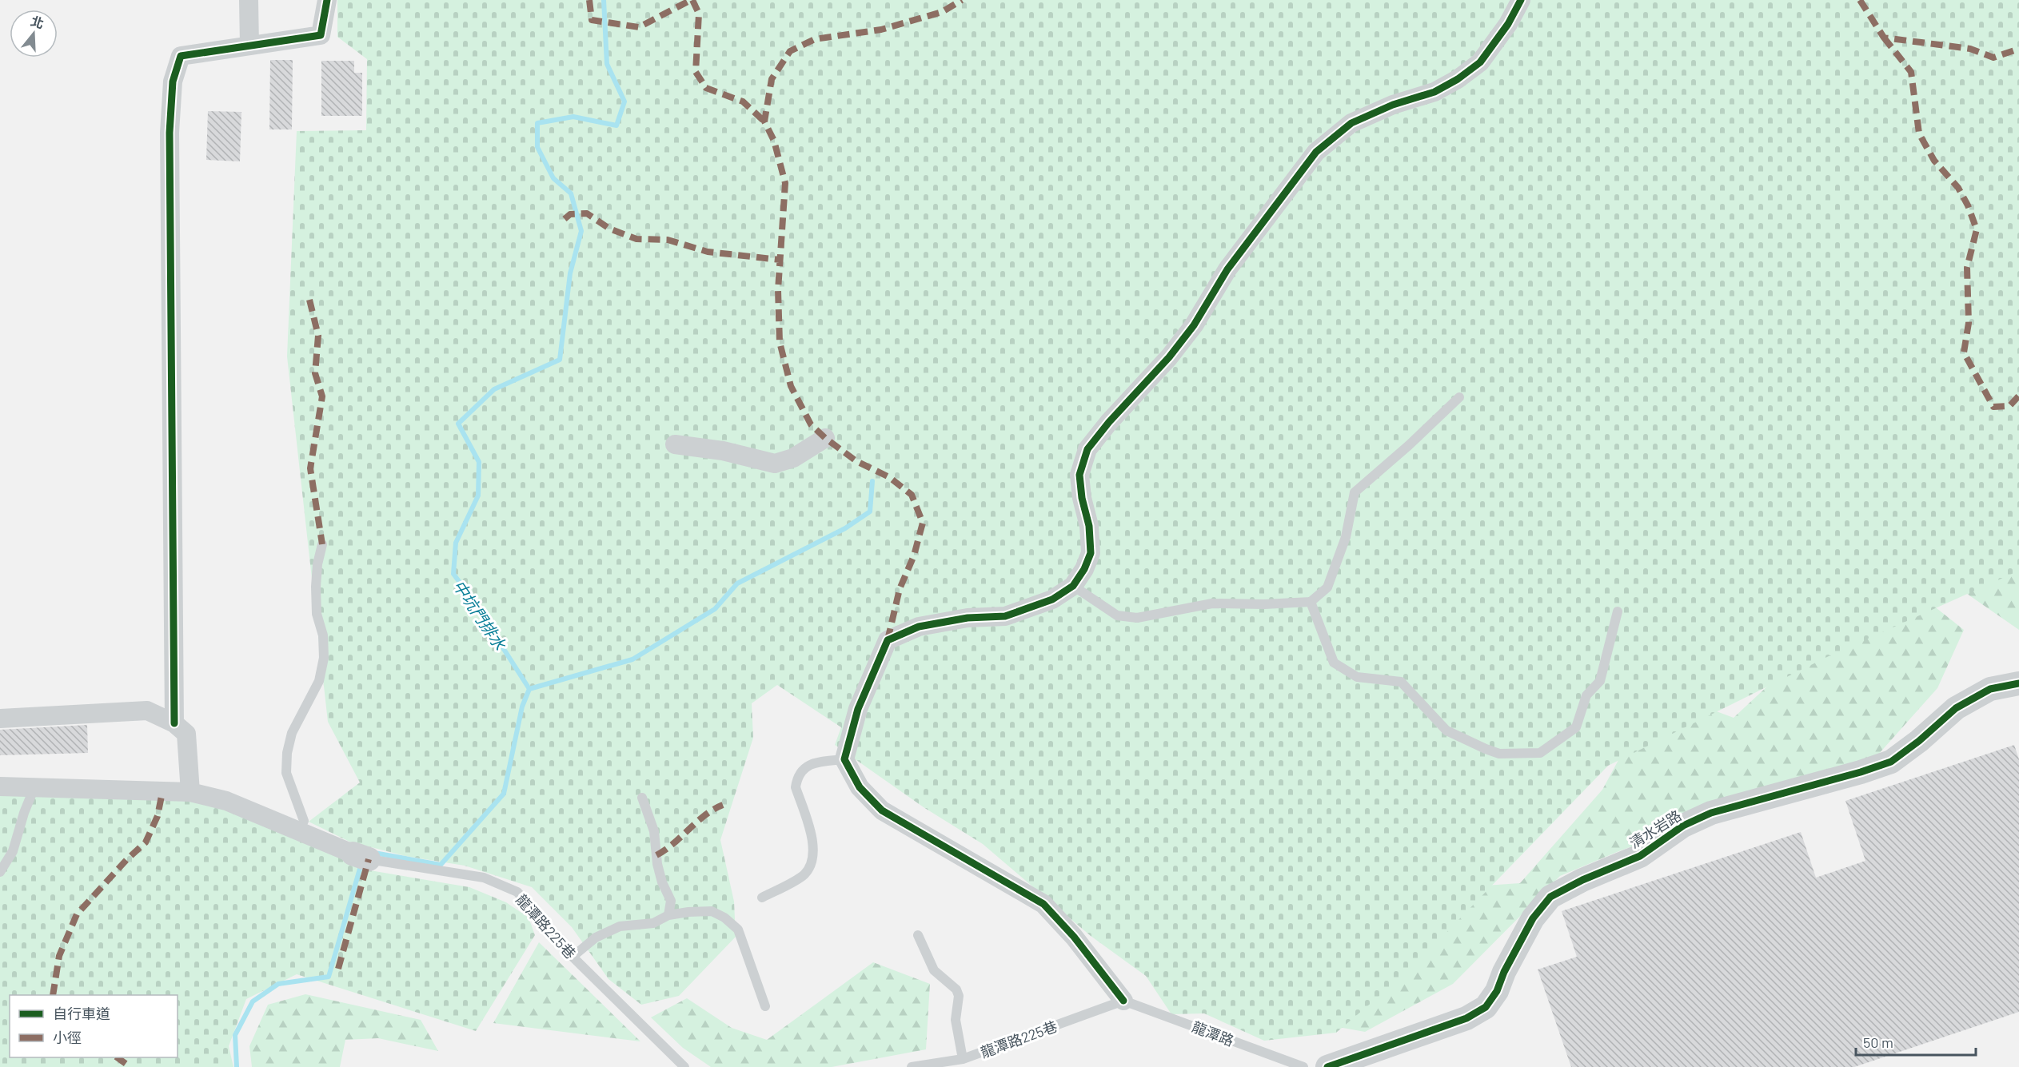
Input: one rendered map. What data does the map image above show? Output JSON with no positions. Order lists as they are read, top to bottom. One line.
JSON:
{"streets":{"street":["清水岩路"],"lane":["龍潭路225巷","龍潭路"]},"crossings":[["龍潭路225巷","龍潭路"]],"water":["中坑門排水"],"legend":["自行車道","小徑"],"scale_bar":"50 m","north":"top"}
